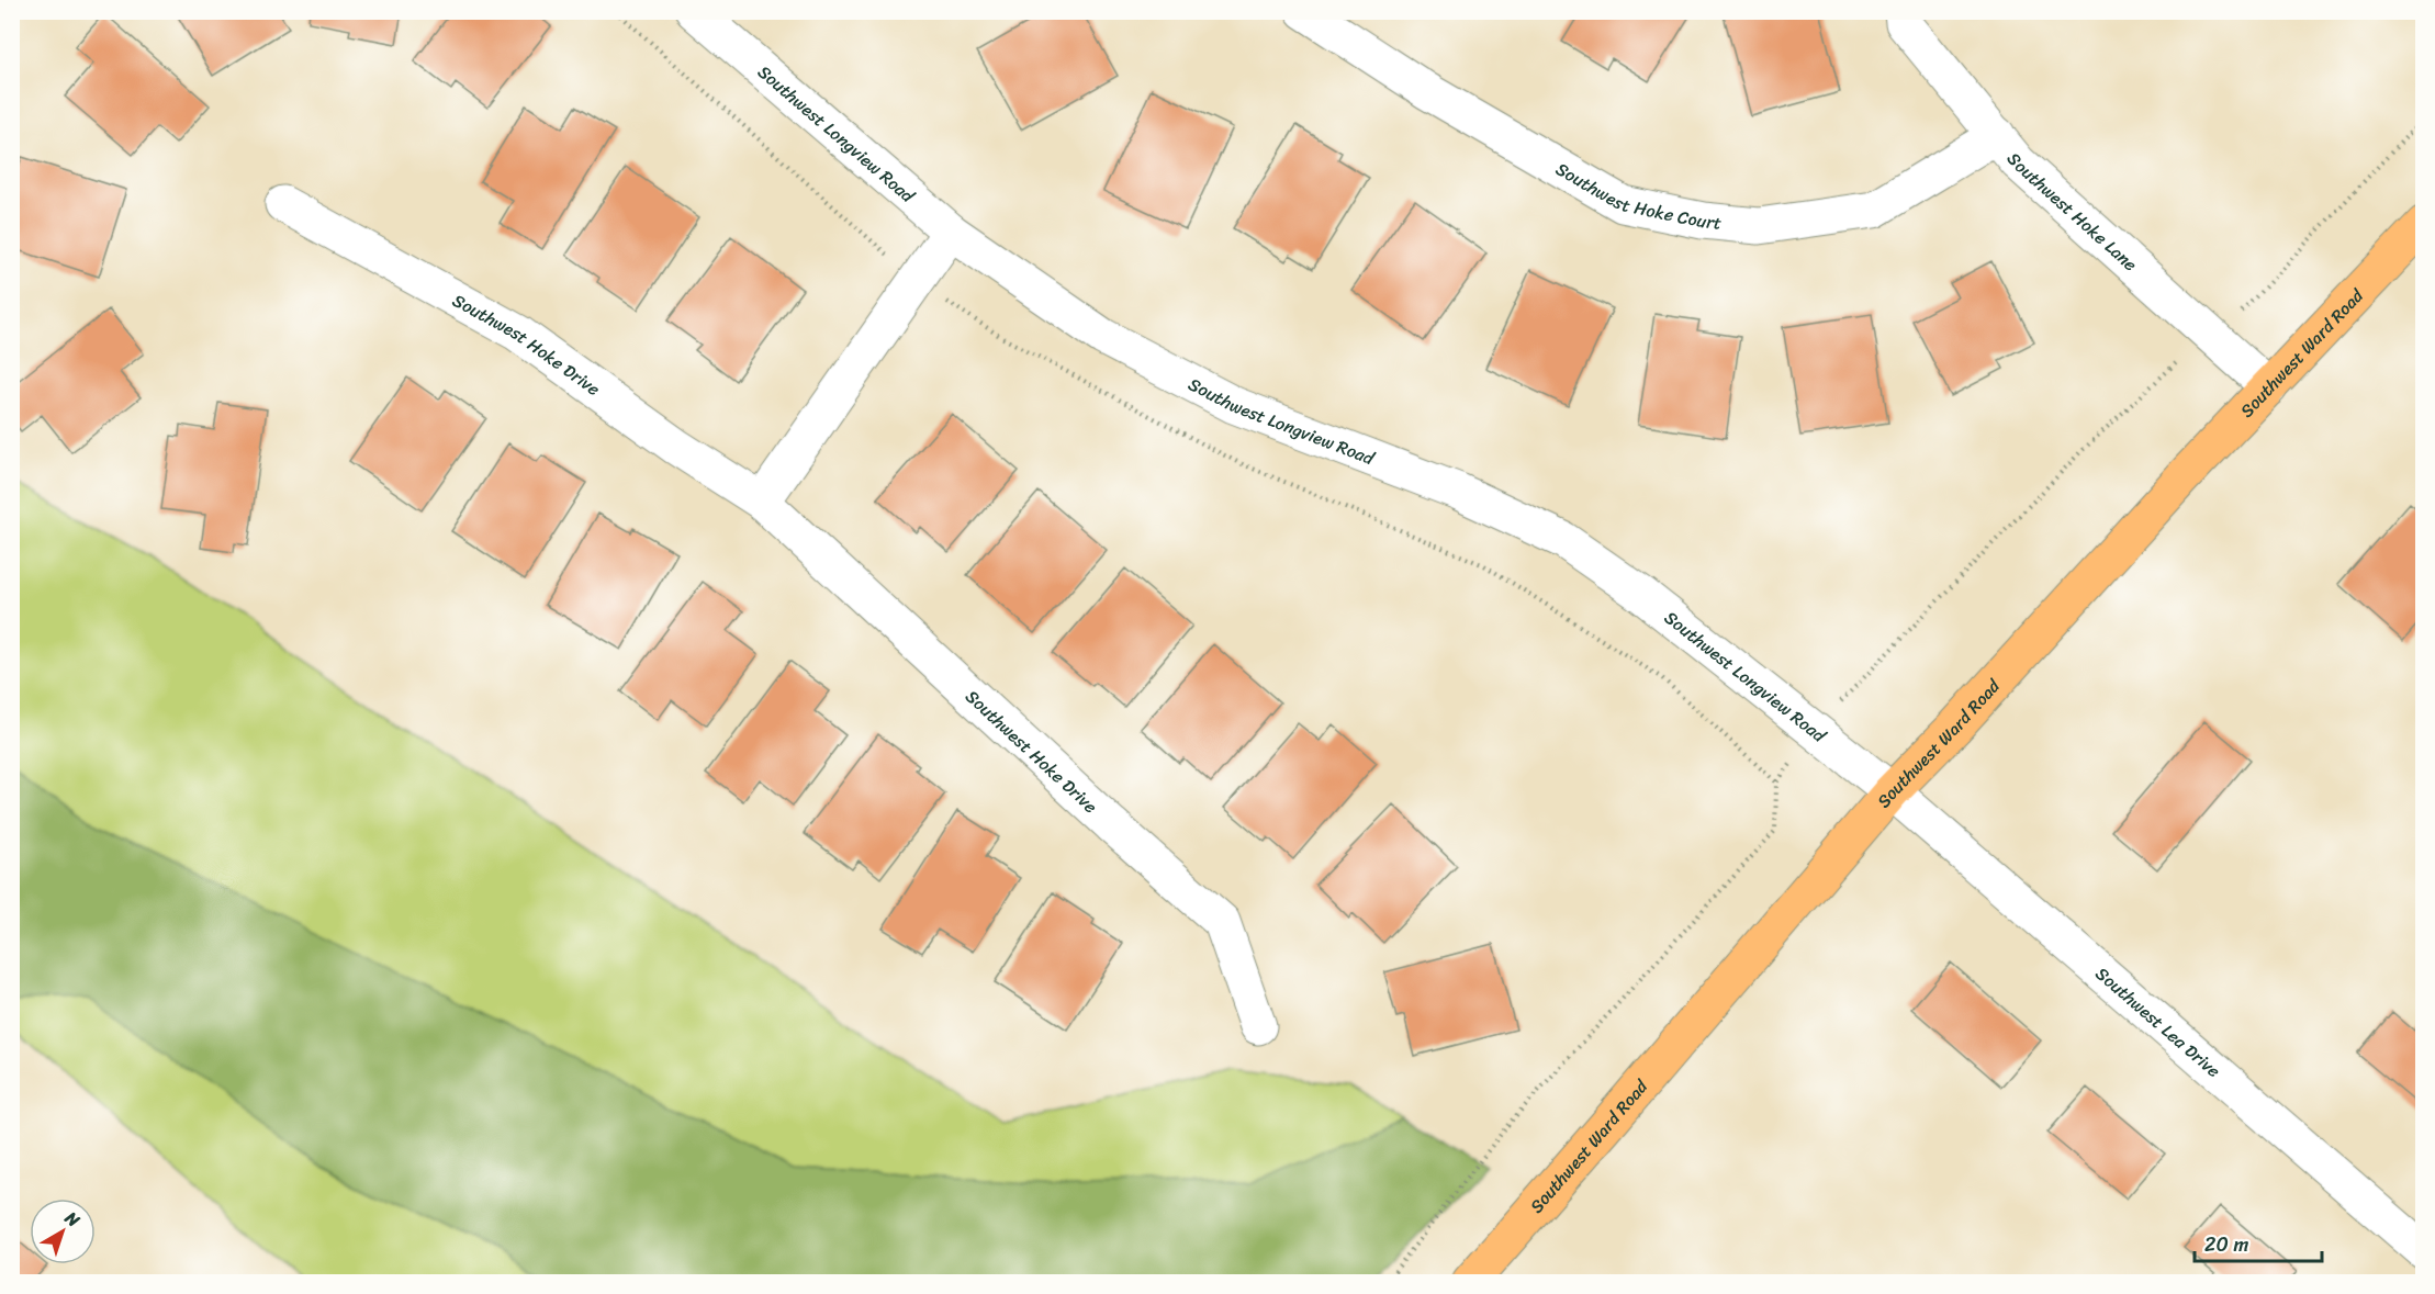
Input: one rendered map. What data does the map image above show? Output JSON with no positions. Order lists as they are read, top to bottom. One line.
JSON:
{"streets":{"main road":["Southwest Ward Road"],"street":["Southwest Longview Road","Southwest Hoke Court","Southwest Hoke Lane","Southwest Hoke Drive","Southwest Lea Drive"]},"crossings":[["Southwest Longview Road","Southwest Ward Road"],["Southwest Longview Road","Southwest Lea Drive"],["Southwest Hoke Court","Southwest Hoke Lane"],["Southwest Hoke Lane","Southwest Ward Road"],["Southwest Ward Road","Southwest Lea Drive"]],"scale_bar":"20 m","north":"top right"}
